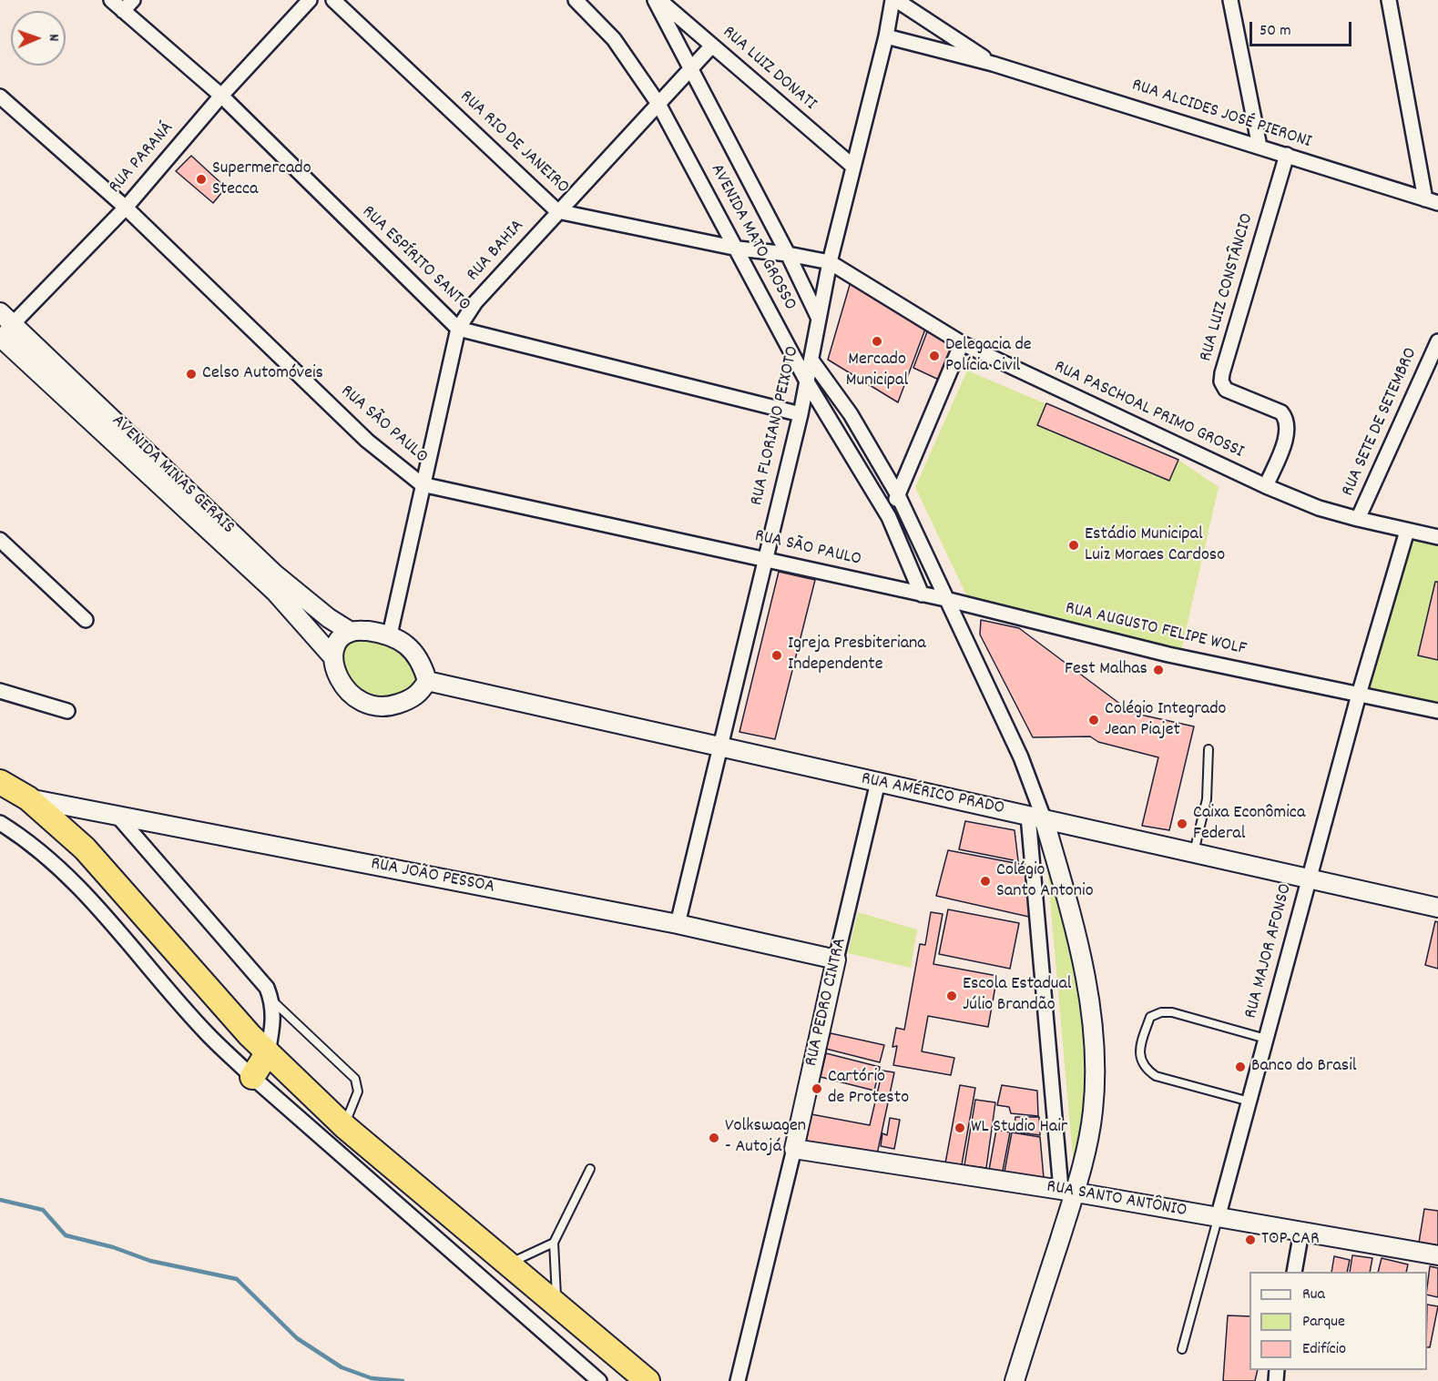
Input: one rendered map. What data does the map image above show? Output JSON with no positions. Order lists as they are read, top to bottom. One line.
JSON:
{"streets":{"street":["RUA LUIZ DONATI","RUA ALCIDES JOSÉ PIERONI","RUA RIO DE JANEIRO","RUA PARANÁ","AVENIDA MATO GROSSO","RUA BAHIA","RUA ESPÍRITO SANTO","RUA LUIZ CONSTÂNCIO","RUA PASCHOAL PRIMO GROSSI","RUA SETE DE SETEMBRO","RUA SÃO PAULO","RUA FLORIANO PEIXOTO","AVENIDA MINAS GERAIS","RUA AUGUSTO FELIPE WOLF","RUA AMÉRICO PRADO","RUA JOÃO PESSOA","RUA MAJOR AFONSO","RUA PEDRO CINTRA","RUA SANTO ANTÔNIO"]},"crossings":[["RUA LUIZ DONATI","RUA BAHIA"],["RUA LUIZ DONATI","RUA FLORIANO PEIXOTO"],["RUA ALCIDES JOSÉ PIERONI","RUA LUIZ CONSTÂNCIO"],["RUA ALCIDES JOSÉ PIERONI","RUA FLORIANO PEIXOTO"],["RUA RIO DE JANEIRO","AVENIDA MATO GROSSO"],["RUA RIO DE JANEIRO","RUA BAHIA"],["RUA RIO DE JANEIRO","RUA PASCHOAL PRIMO GROSSI"],["RUA RIO DE JANEIRO","RUA FLORIANO PEIXOTO"],["RUA PARANÁ","RUA ESPÍRITO SANTO"],["RUA PARANÁ","RUA SÃO PAULO"],["RUA PARANÁ","AVENIDA MINAS GERAIS"],["AVENIDA MATO GROSSO","RUA BAHIA"],["AVENIDA MATO GROSSO","RUA SÃO PAULO"],["AVENIDA MATO GROSSO","RUA FLORIANO PEIXOTO"],["RUA BAHIA","RUA ESPÍRITO SANTO"],["RUA BAHIA","RUA SÃO PAULO"],["RUA BAHIA","AVENIDA MINAS GERAIS"],["RUA BAHIA","RUA AMÉRICO PRADO"],["RUA ESPÍRITO SANTO","RUA FLORIANO PEIXOTO"],["RUA LUIZ CONSTÂNCIO","RUA PASCHOAL PRIMO GROSSI"],["RUA PASCHOAL PRIMO GROSSI","RUA SETE DE SETEMBRO"],["RUA PASCHOAL PRIMO GROSSI","RUA FLORIANO PEIXOTO"],["RUA PASCHOAL PRIMO GROSSI","RUA MAJOR AFONSO"],["RUA SÃO PAULO","RUA FLORIANO PEIXOTO"],["RUA SÃO PAULO","RUA AUGUSTO FELIPE WOLF"],["RUA FLORIANO PEIXOTO","RUA AMÉRICO PRADO"],["RUA FLORIANO PEIXOTO","RUA JOÃO PESSOA"],["AVENIDA MINAS GERAIS","RUA AMÉRICO PRADO"],["RUA AUGUSTO FELIPE WOLF","RUA MAJOR AFONSO"],["RUA AMÉRICO PRADO","RUA MAJOR AFONSO"],["RUA AMÉRICO PRADO","RUA PEDRO CINTRA"],["RUA JOÃO PESSOA","RUA PEDRO CINTRA"],["RUA MAJOR AFONSO","RUA SANTO ANTÔNIO"],["RUA PEDRO CINTRA","RUA SANTO ANTÔNIO"]],"places":["Supermercado Stecca","Mercado Municipal","Delegacia de Polícia Civil","Celso Automóveis","Estádio Municipal Luiz Moraes Cardoso","Igreja Presbiteriana Independente","Fest Malhas","Colégio Integrado Jean Piajet","Caixa Econômica Federal","Colégio Santo Antonio","Escola Estadual Júlio Brandão","Banco do Brasil","Cartório de Protesto","WL Studio Hair","Volkswagen - Autojá","TOP CAR"],"legend":["Rua","Parque","Edifício"],"scale_bar":"50 m","north":"right"}
